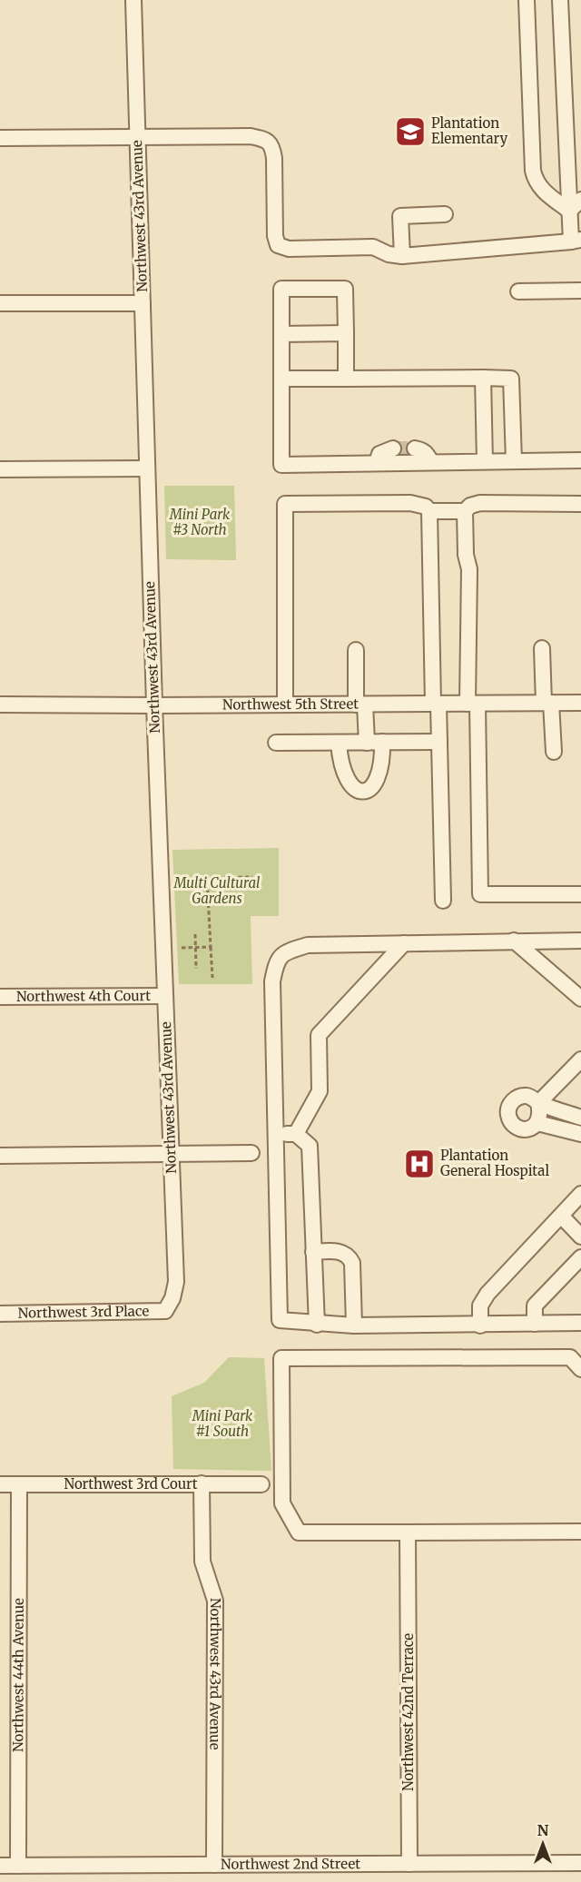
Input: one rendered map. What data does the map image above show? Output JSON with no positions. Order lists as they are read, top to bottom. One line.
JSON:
{"streets":{"street":["Northwest 43rd Avenue","Northwest 5th Street","Northwest 4th Court","Northwest 3rd Place","Northwest 3rd Court","Northwest 44th Avenue","Northwest 42nd Terrace","Northwest 2nd Street"]},"crossings":[["Northwest 43rd Avenue","Northwest 5th Street"],["Northwest 43rd Avenue","Northwest 4th Court"],["Northwest 43rd Avenue","Northwest 3rd Place"],["Northwest 43rd Avenue","Northwest 3rd Court"],["Northwest 43rd Avenue","Northwest 2nd Street"],["Northwest 3rd Court","Northwest 44th Avenue"],["Northwest 44th Avenue","Northwest 2nd Street"],["Northwest 42nd Terrace","Northwest 2nd Street"]],"parks":["Mini Park #3 North","Multi Cultural Gardens","Mini Park #1 South"],"places":{"school or university":["Plantation Elementary"],"hospital":["Plantation General Hospital"]},"north":"top"}
